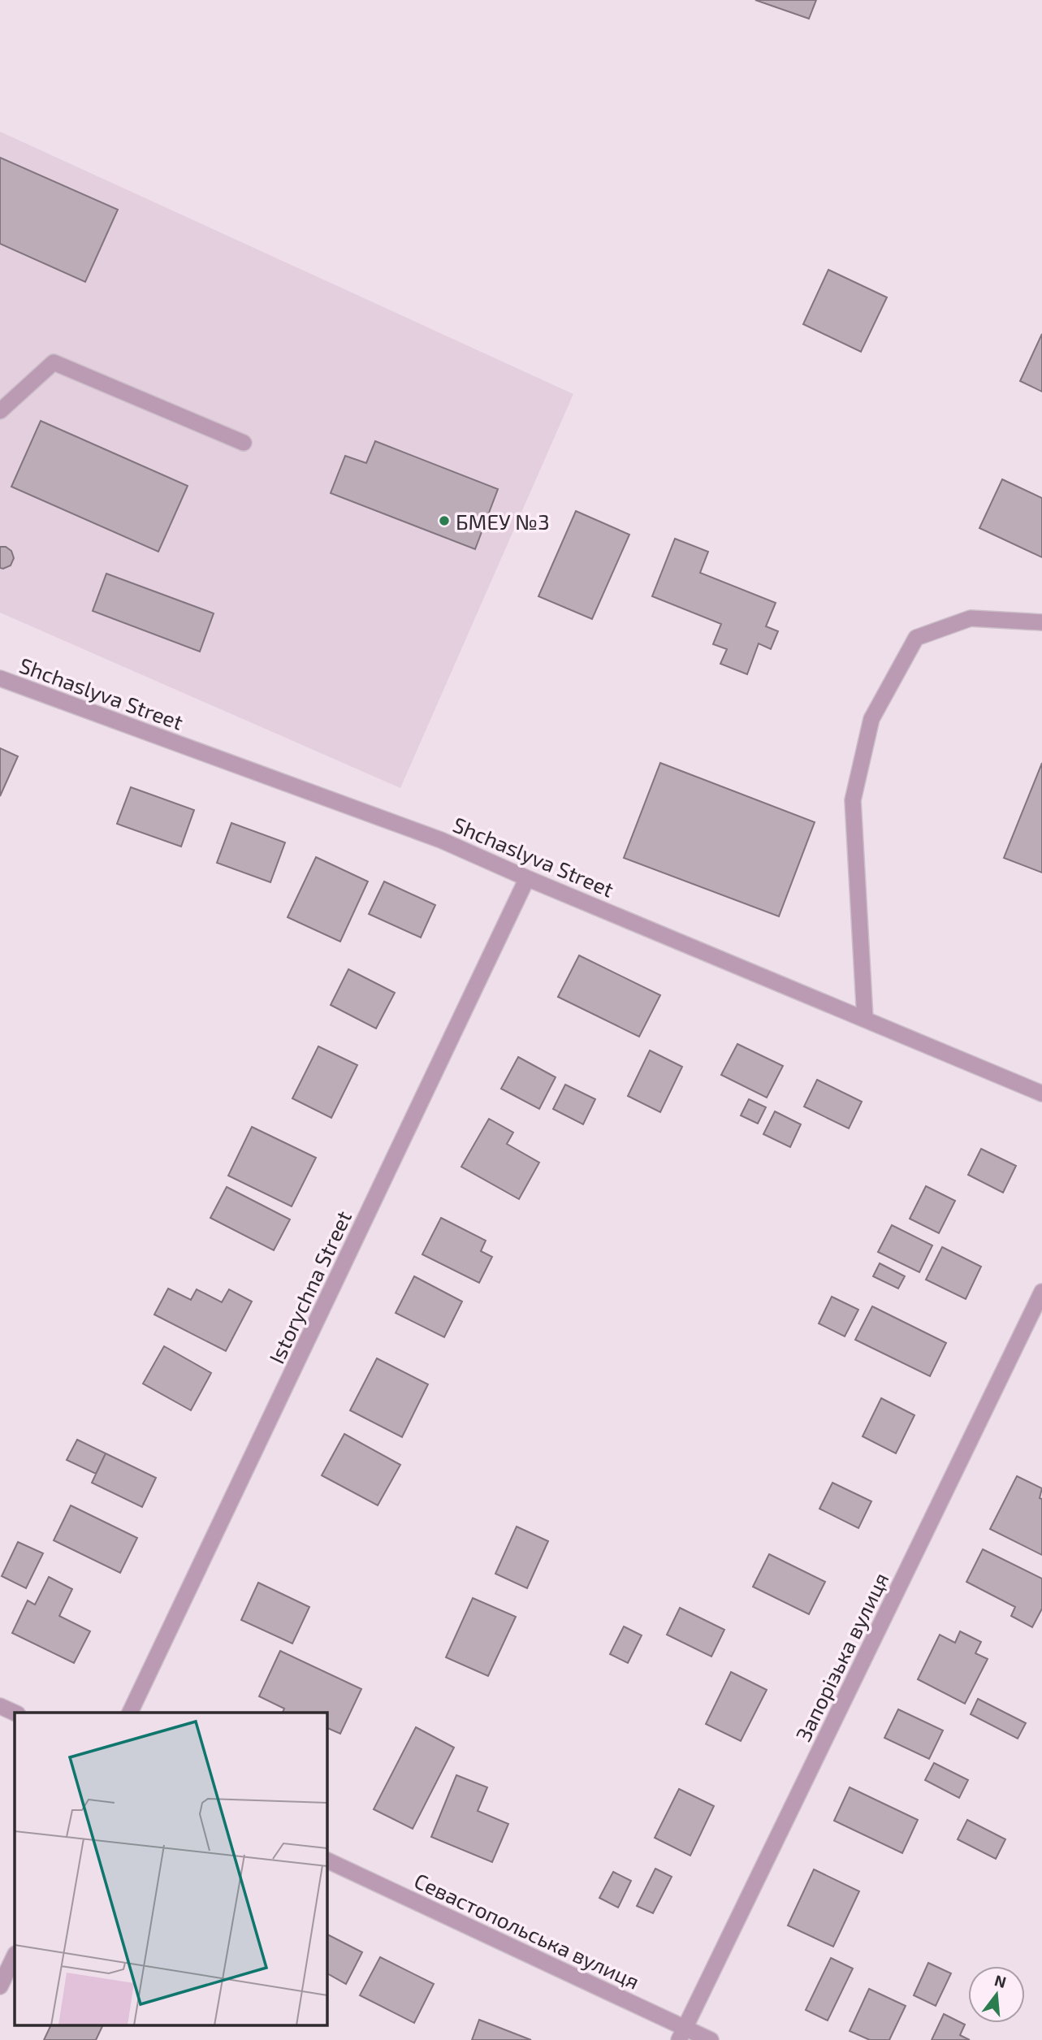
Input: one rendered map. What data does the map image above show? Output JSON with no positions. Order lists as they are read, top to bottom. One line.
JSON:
{"streets":{"street":["Shchaslyva Street","Istorychna Street","Запорізька вулиця","Севастопольська вулиця"]},"crossings":[["Shchaslyva Street","Istorychna Street"],["Запорізька вулиця","Севастопольська вулиця"]],"places":["БМЕУ №3"],"north":"top"}
